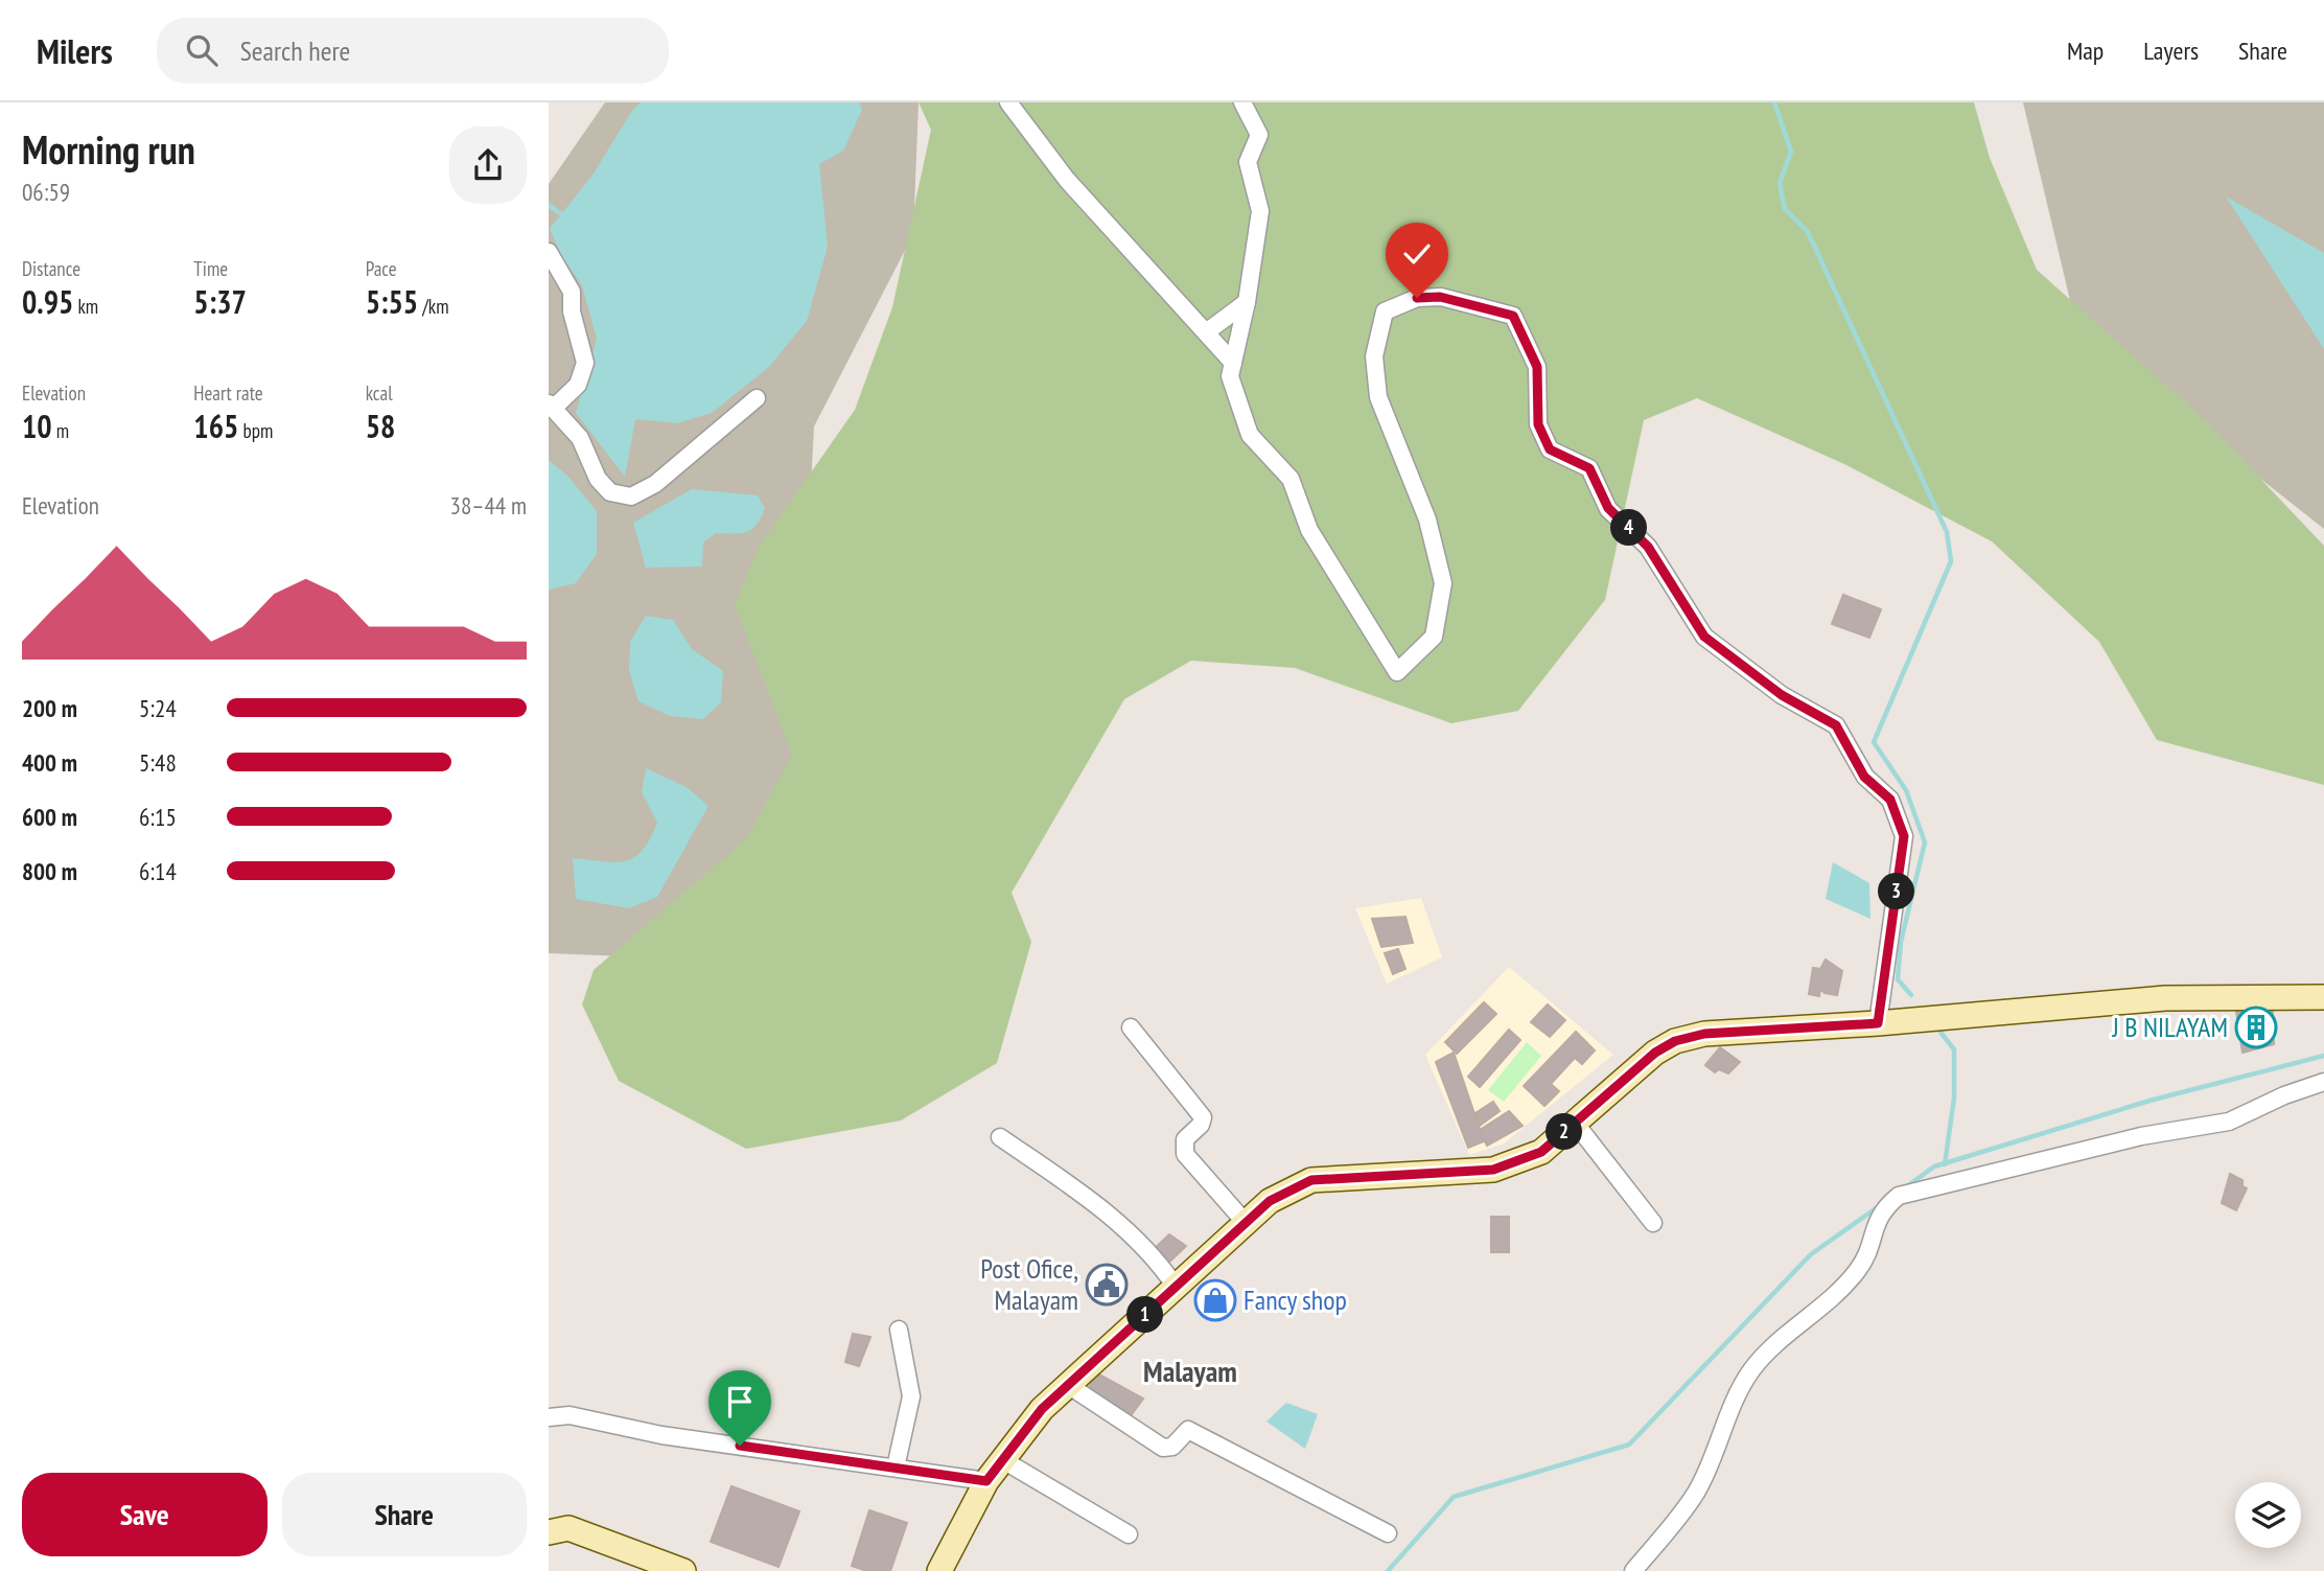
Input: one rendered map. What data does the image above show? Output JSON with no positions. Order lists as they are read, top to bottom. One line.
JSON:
{"districts":["Malayam"],"places":{"building":["J B NILAYAM"],"public building":["Post Ofice, Malayam"],"shop":["Fancy shop"]},"page":{"header":"Milers","search":"Search here","nav":["Map","Layers","Share"],"heading":["Morning run","06:59"],"stats":[["Distance","0.95 km"],["Time","5:37"],["Pace","5:55 /km"],["Elevation","10 m"],["Heart rate","165 bpm"],["kcal","58"]],"chart":["Elevation","38–44 m"],"pins":["4","3","2","1"],"list":[{"name":"200 m","note":"5:24"},{"name":"400 m","note":"5:48"},{"name":"600 m","note":"6:15"},{"name":"800 m","note":"6:14"}],"buttons":["Save","Share"]}}
